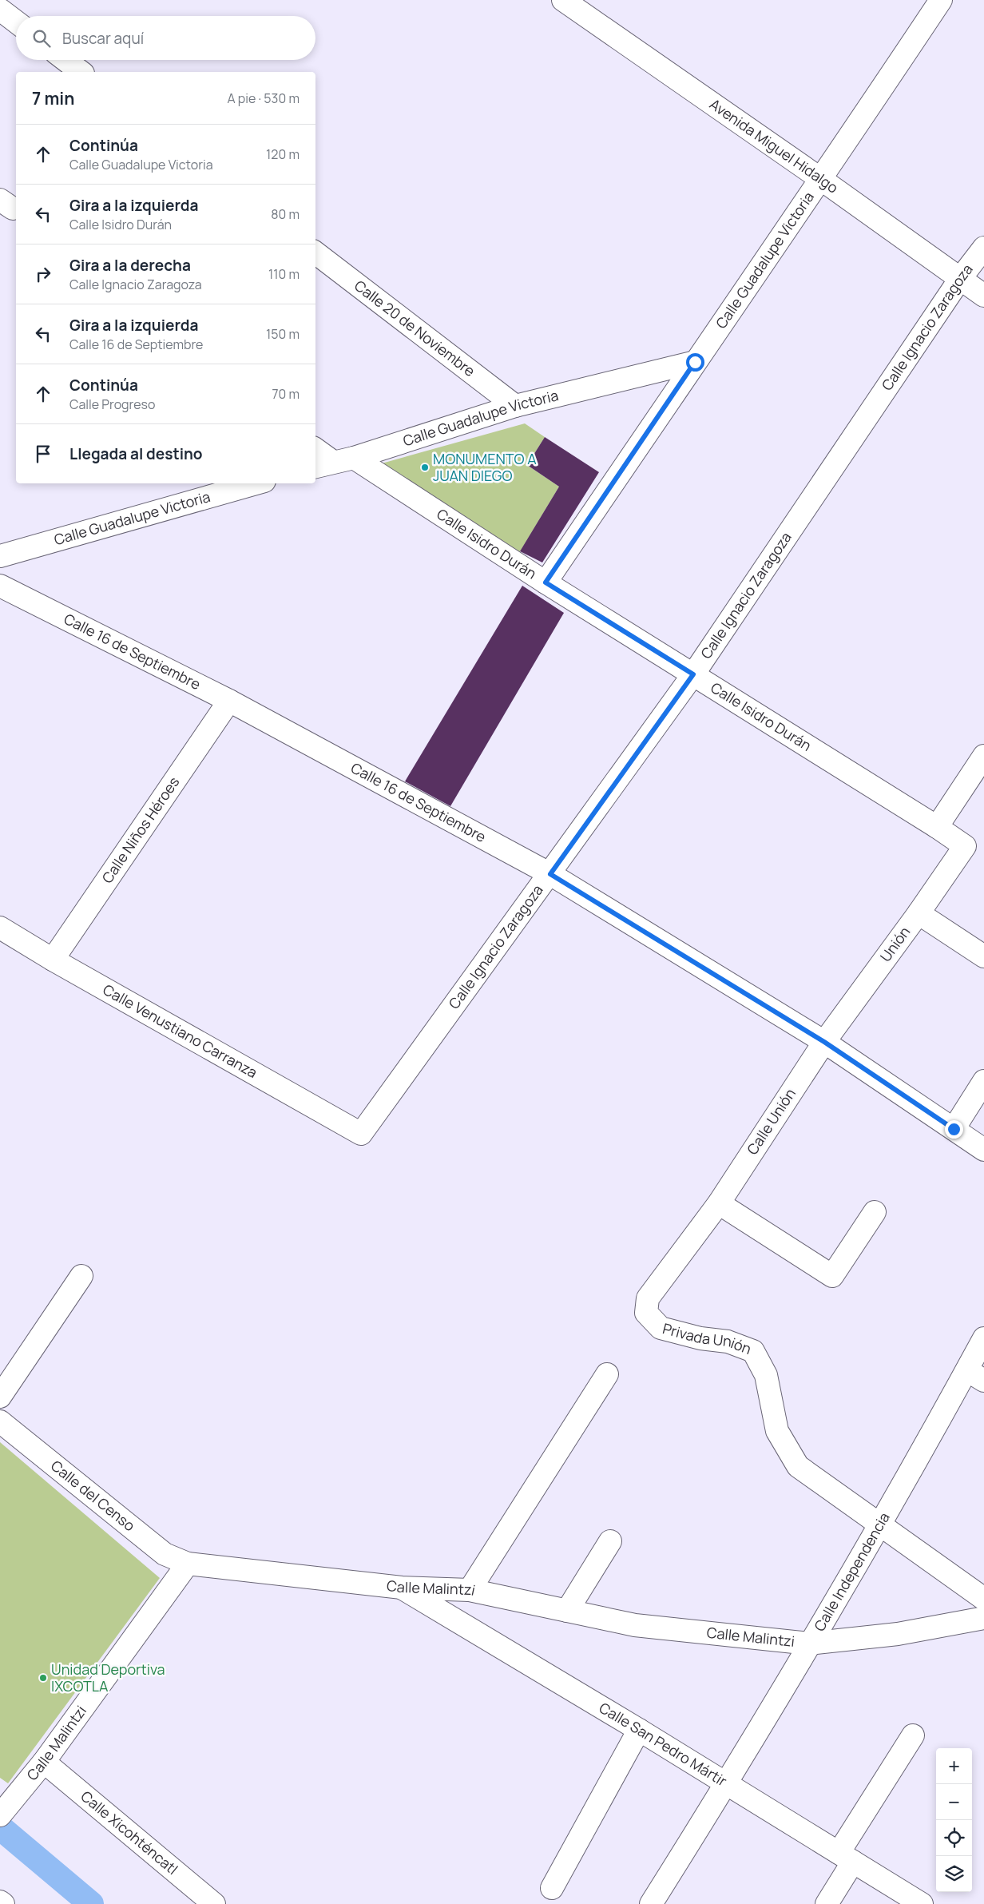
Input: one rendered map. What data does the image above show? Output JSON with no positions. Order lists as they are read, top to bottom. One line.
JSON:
{"streets":{"street":["Avenida Miguel Hidalgo","Calle Guadalupe Victoria","Calle 20 de Noviembre","Calle Ignacio Zaragoza","Calle Isidro Durán","Calle 16 de Septiembre","Calle Niños Héroes","Unión","Calle Venustiano Carranza","Calle Unión","Privada Unión","Calle del Censo","Calle Independencia","Calle Malintzi","Calle San Pedro Mártir","Calle Xicohténcatl"]},"crossings":[["Avenida Miguel Hidalgo","Calle Guadalupe Victoria"],["Avenida Miguel Hidalgo","Calle Ignacio Zaragoza"],["Calle Guadalupe Victoria","Calle 20 de Noviembre"],["Calle Guadalupe Victoria","Calle Isidro Durán"],["Calle Ignacio Zaragoza","Calle Isidro Durán"],["Calle Ignacio Zaragoza","Calle 16 de Septiembre"],["Calle Ignacio Zaragoza","Calle Venustiano Carranza"],["Calle Isidro Durán","Unión"],["Calle 16 de Septiembre","Calle Niños Héroes"],["Calle 16 de Septiembre","Unión"],["Calle 16 de Septiembre","Calle Unión"],["Calle Niños Héroes","Calle Venustiano Carranza"],["Unión","Calle Unión"],["Calle Unión","Privada Unión"],["Privada Unión","Calle Independencia"],["Calle del Censo","Calle Malintzi"],["Calle Independencia","Calle Malintzi"],["Calle Independencia","Calle San Pedro Mártir"],["Calle Malintzi","Calle San Pedro Mártir"],["Calle Malintzi","Calle Xicohténcatl"]],"places":["MONUMENTO A JUAN DIEGO","Unidad Deportiva IXCOTLA"],"page":{"search":"Buscar aquí","heading":["7 min","A pie · 530 m"],"list":[["Continúa","Calle Guadalupe Victoria","120 m"],["Gira a la izquierda","Calle Isidro Durán","80 m"],["Gira a la derecha","Calle Ignacio Zaragoza","110 m"],["Gira a la izquierda","Calle 16 de Septiembre","150 m"],["Continúa","Calle Progreso","70 m"],"Llegada al destino"],"map_buttons":["+","−"]}}
